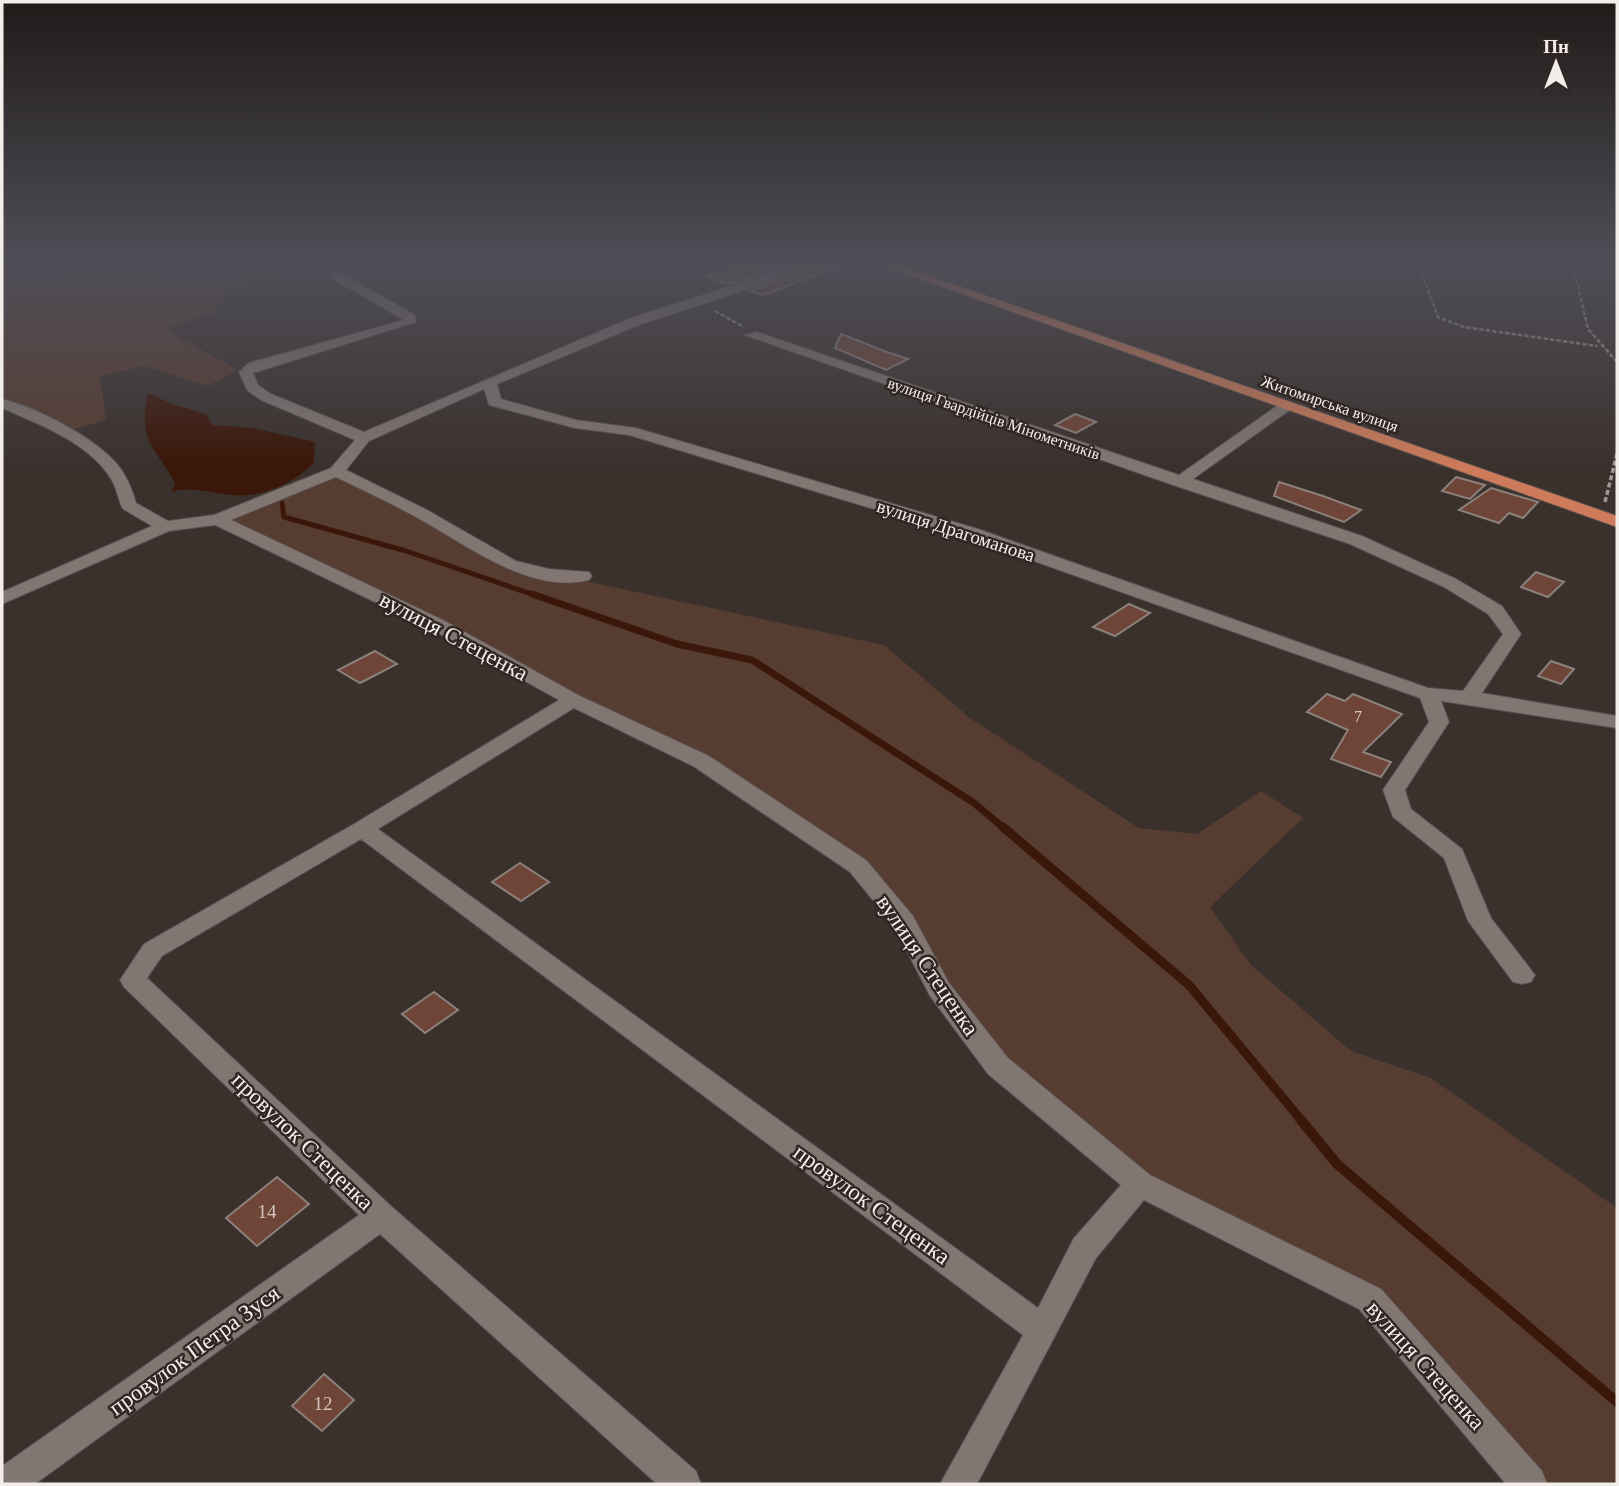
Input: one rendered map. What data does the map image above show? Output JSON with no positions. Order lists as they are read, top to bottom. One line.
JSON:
{"streets":{"main road":["Житомирська вулиця"],"street":["вулиця Гвардійців Мінометників","вулиця Драгоманова","вулиця Стеценка","провулок Стеценка","провулок Петра Зуся"]},"crossings":[["вулиця Гвардійців Мінометників","вулиця Драгоманова"],["вулиця Стеценка","провулок Стеценка"],["провулок Стеценка","провулок Петра Зуся"]],"house_numbers":["7","14","12"],"north":"top"}
